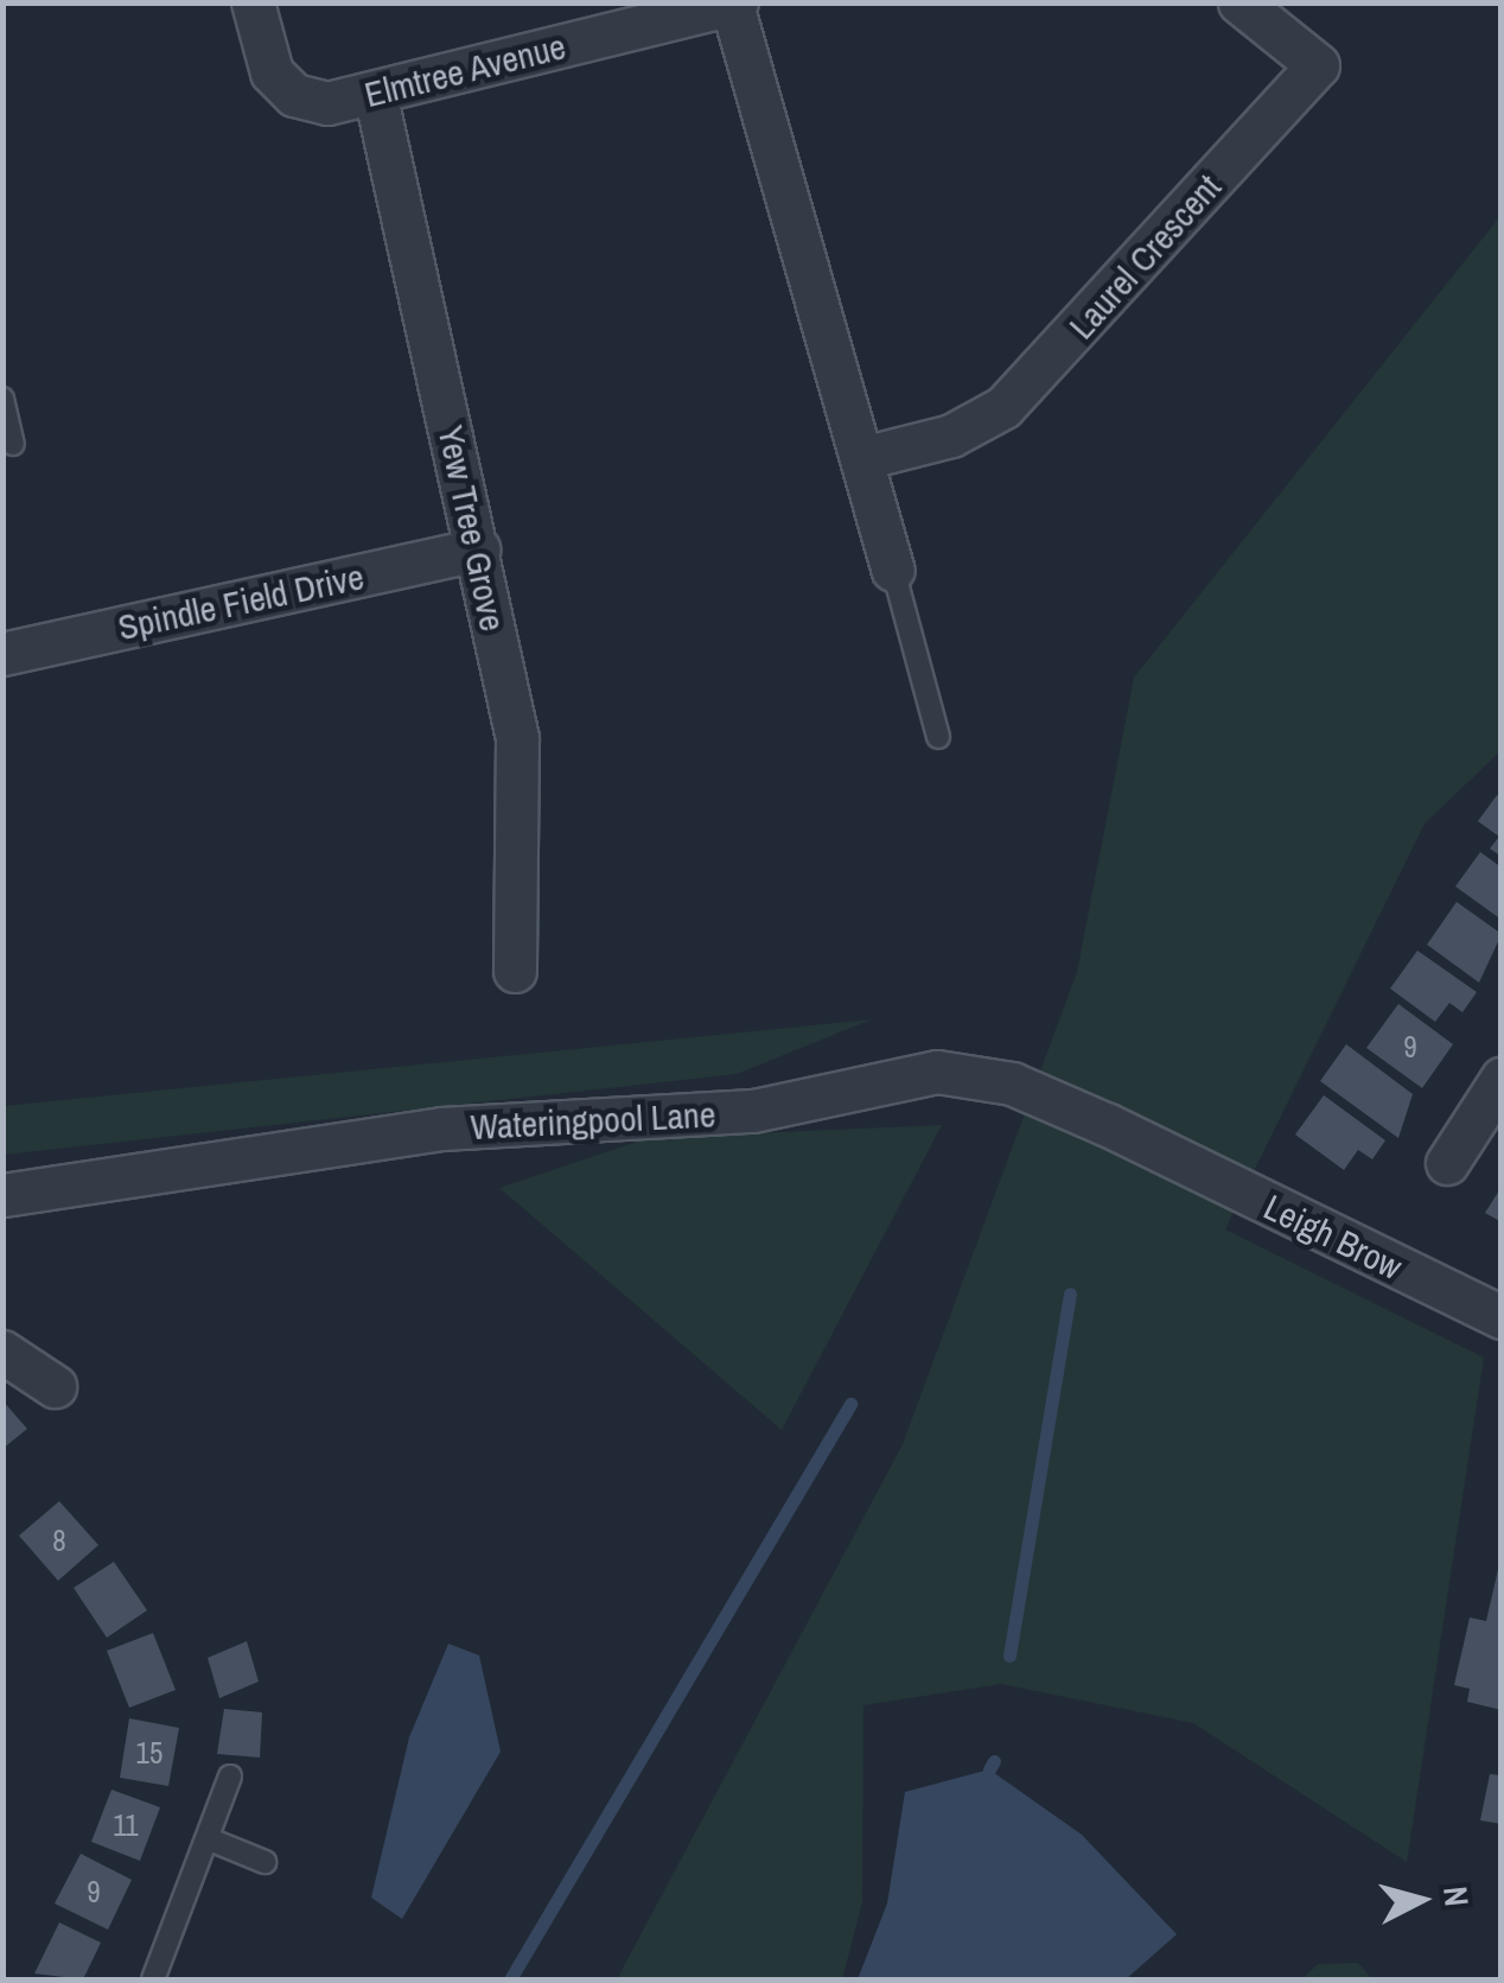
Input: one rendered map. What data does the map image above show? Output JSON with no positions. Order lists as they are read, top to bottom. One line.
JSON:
{"streets":{"street":["Elmtree Avenue","Laurel Crescent","Yew Tree Grove","Spindle Field Drive","Wateringpool Lane","Leigh Brow"]},"crossings":[["Elmtree Avenue","Yew Tree Grove"],["Yew Tree Grove","Spindle Field Drive"],["Wateringpool Lane","Leigh Brow"]],"house_numbers":["9","8","15","11","9"],"north":"right"}
